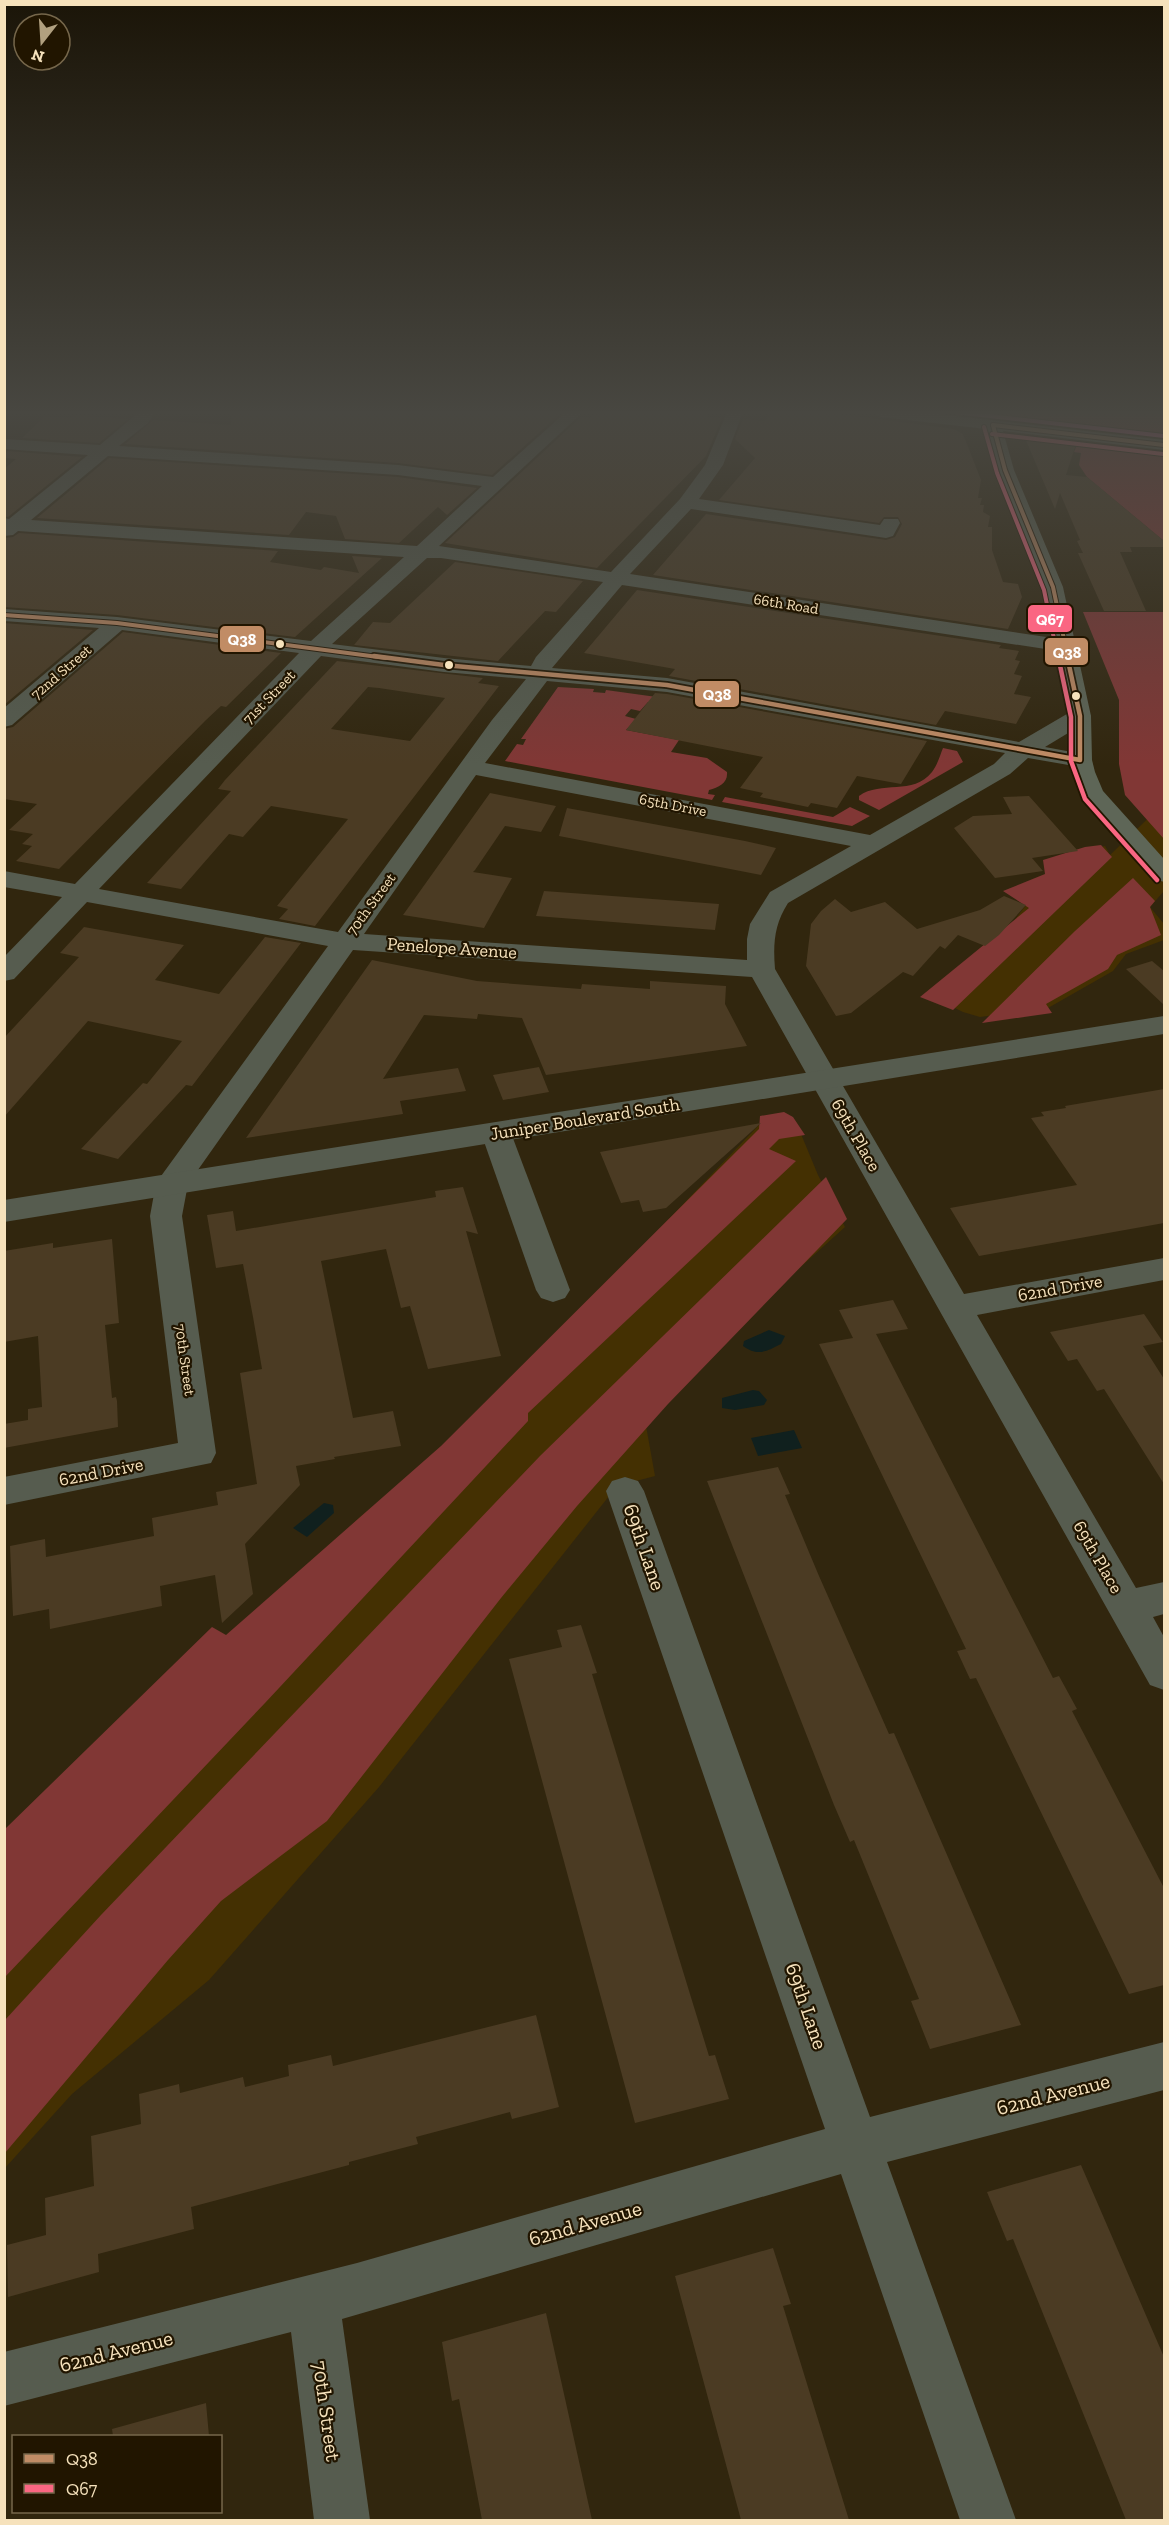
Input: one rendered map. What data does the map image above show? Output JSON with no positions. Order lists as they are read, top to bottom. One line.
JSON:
{"streets":{"street":["66th Road","72nd Street","71st Street","65th Drive","70th Street","Penelope Avenue","Juniper Boulevard South","69th Place","62nd Drive","69th Lane","62nd Avenue"]},"crossings":[["66th Road","71st Street"],["66th Road","70th Street"],["71st Street","Penelope Avenue"],["65th Drive","70th Street"],["65th Drive","69th Place"],["70th Street","Penelope Avenue"],["70th Street","Juniper Boulevard South"],["70th Street","62nd Drive"],["70th Street","62nd Avenue"],["Penelope Avenue","69th Place"],["Juniper Boulevard South","69th Place"],["69th Place","62nd Drive"],["69th Lane","62nd Avenue"]],"lines":["transit line Q38","transit line Q67"],"legend":["Q38","Q67"],"north":"bottom"}
